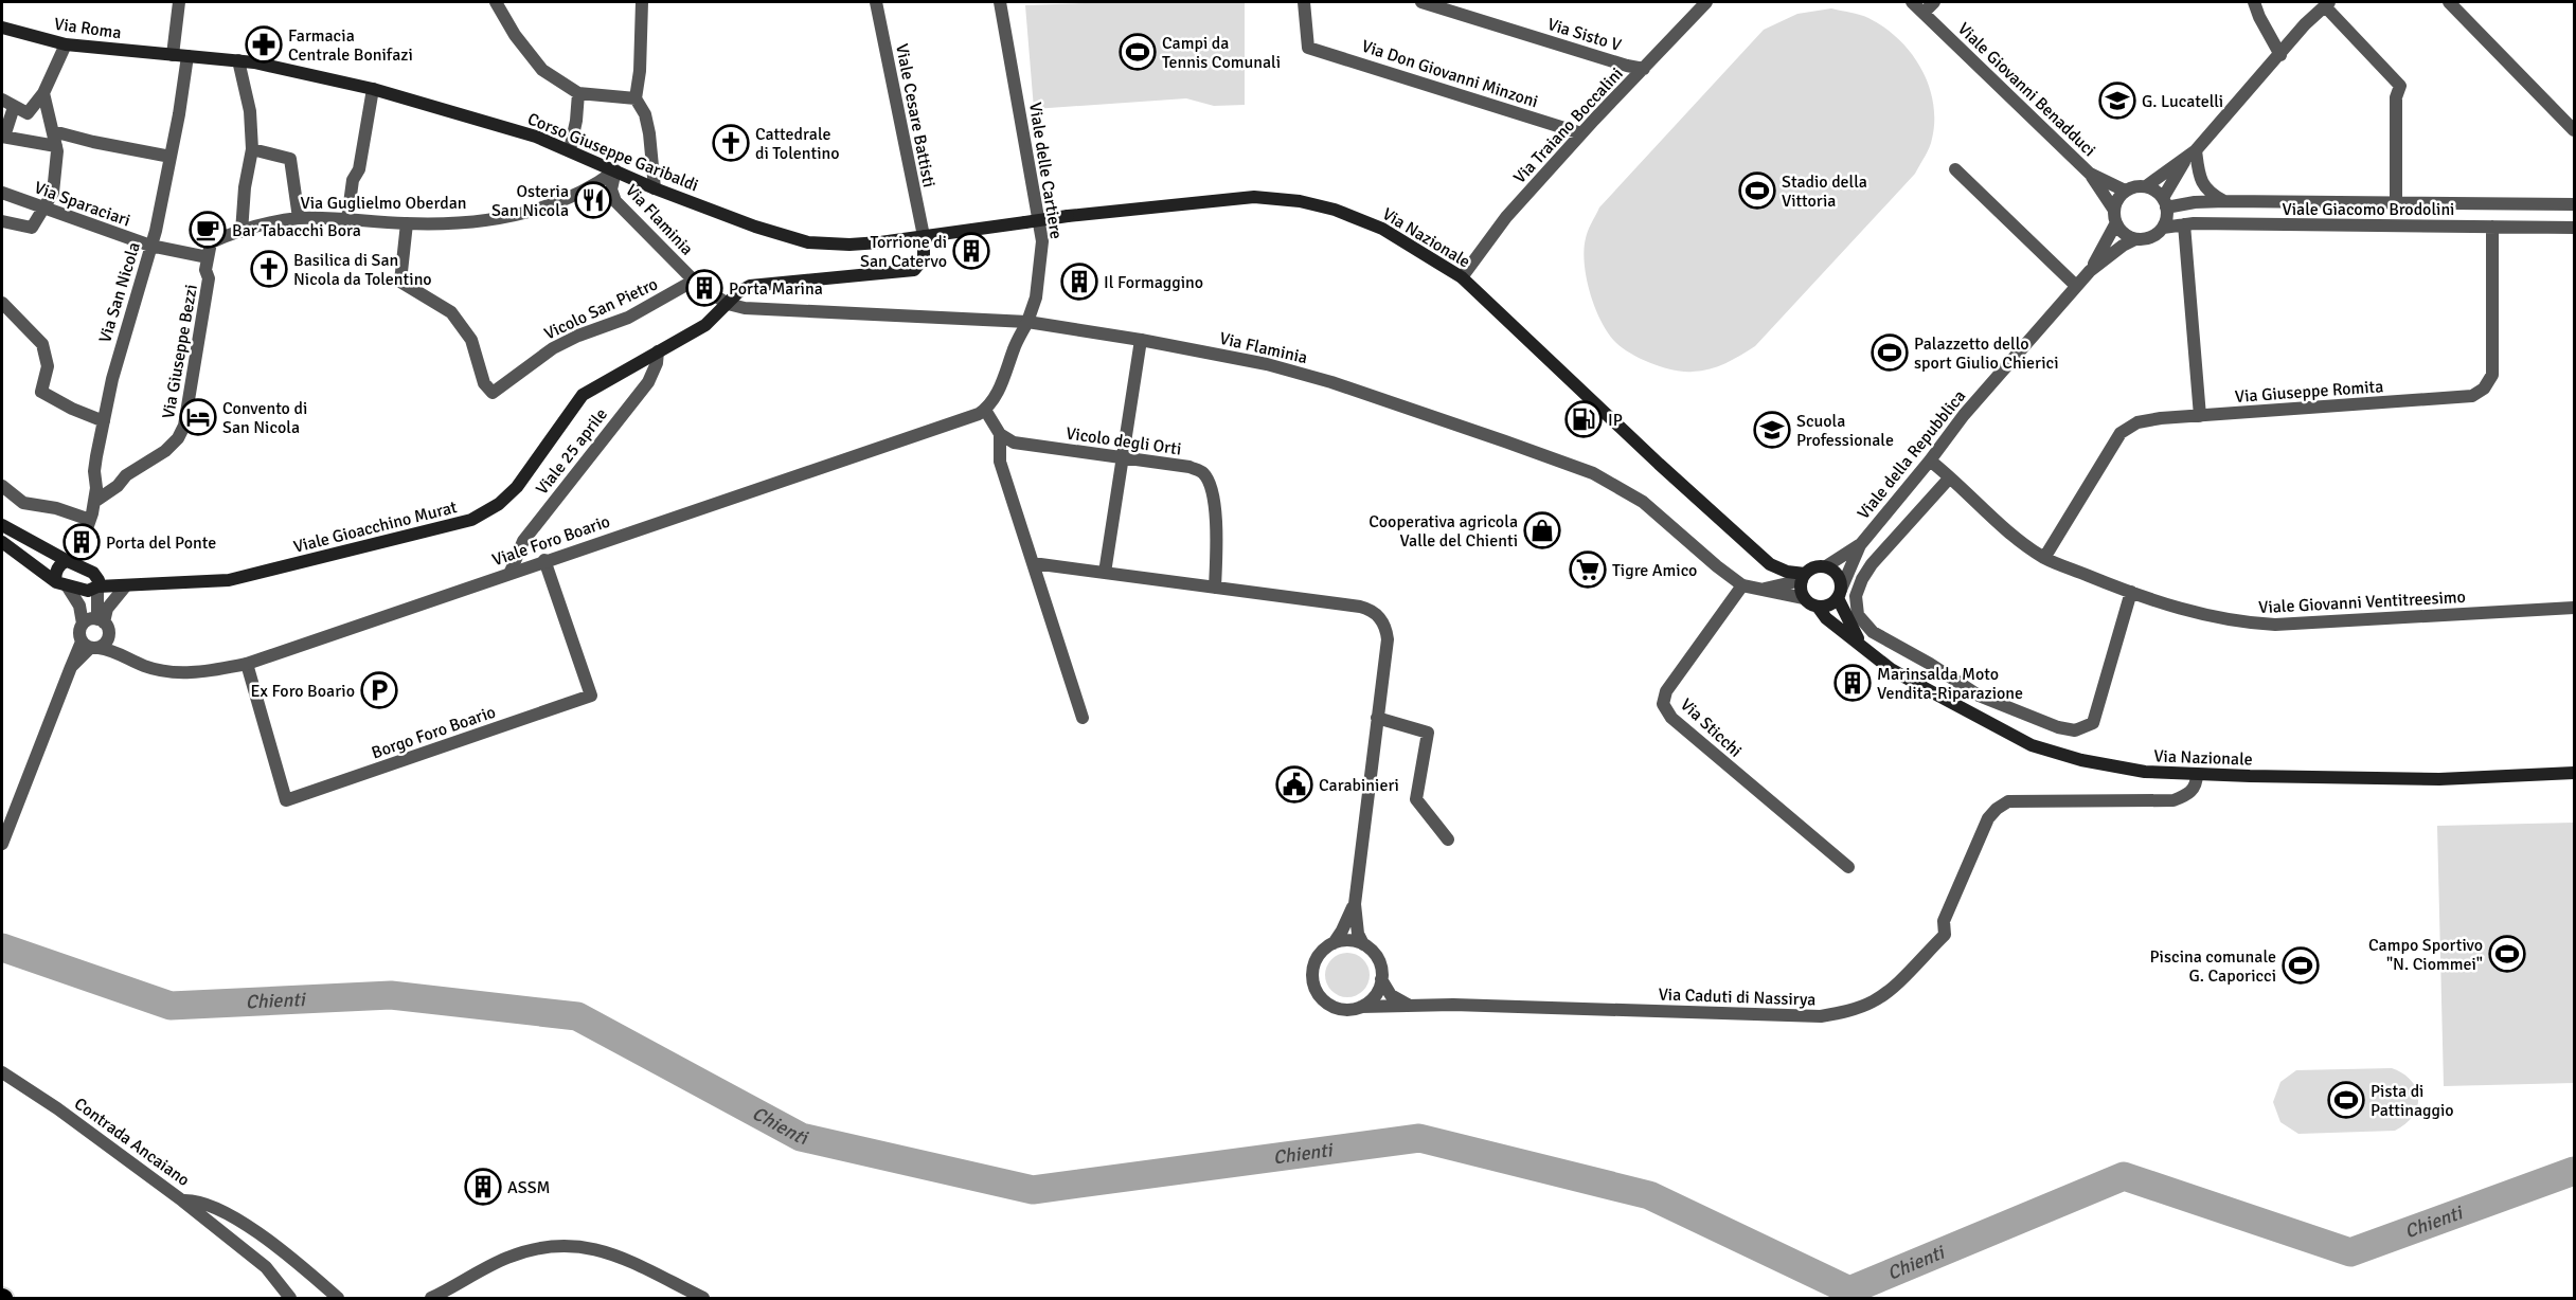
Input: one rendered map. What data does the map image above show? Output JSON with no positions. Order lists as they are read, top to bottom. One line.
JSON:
{"streets":{"main road":["Via Roma","Corso Giuseppe Garibaldi","Via Nazionale","Viale Gioacchino Murat"],"street":["Via Sisto V","Via Don Giovanni Minzoni","Viale Giovanni Benadduci","Viale Cesare Battisti","Via Traiano Boccalini","Viale delle Cartiere","Via Guglielmo Oberdan","Via Sparaciari","Viale Giacomo Brodolini","Via Flaminia","Via San Nicola","Vicolo San Pietro","Via Giuseppe Bezzi","Via Giuseppe Romita","Vicolo degli Orti","Viale 25 aprile","Viale della Repubblica","Viale Foro Boario","Viale Giovanni Ventitreesimo","Via Sticchi","Borgo Foro Boario","Via Caduti di Nassirya","Contrada Ancaiano"]},"crossings":[["Via Roma","Corso Giuseppe Garibaldi"],["Via Roma","Via San Nicola"],["Via Sisto V","Via Traiano Boccalini"],["Via Don Giovanni Minzoni","Via Traiano Boccalini"],["Viale Giovanni Benadduci","Viale Giacomo Brodolini"],["Viale Giovanni Benadduci","Viale della Repubblica"],["Viale Cesare Battisti","Corso Giuseppe Garibaldi"],["Viale Cesare Battisti","Via Nazionale"],["Viale Cesare Battisti","Viale Gioacchino Murat"],["Via Traiano Boccalini","Via Nazionale"],["Corso Giuseppe Garibaldi","Via Guglielmo Oberdan"],["Corso Giuseppe Garibaldi","Via Flaminia"],["Corso Giuseppe Garibaldi","Via Nazionale"],["Corso Giuseppe Garibaldi","Via San Nicola"],["Corso Giuseppe Garibaldi","Viale Gioacchino Murat"],["Viale delle Cartiere","Via Flaminia"],["Viale delle Cartiere","Viale Foro Boario"],["Via Guglielmo Oberdan","Via Sparaciari"],["Via Guglielmo Oberdan","Via Flaminia"],["Via Guglielmo Oberdan","Vicolo San Pietro"],["Via Guglielmo Oberdan","Via Giuseppe Bezzi"],["Via Sparaciari","Via San Nicola"],["Via Sparaciari","Via Giuseppe Bezzi"],["Viale Giacomo Brodolini","Via Giuseppe Romita"],["Viale Giacomo Brodolini","Viale della Repubblica"],["Via Flaminia","Via Nazionale"],["Via Flaminia","Vicolo San Pietro"],["Via Flaminia","Viale della Repubblica"],["Via Flaminia","Viale Gioacchino Murat"],["Via Flaminia","Via Sticchi"],["Via Nazionale","Viale della Repubblica"],["Via Nazionale","Viale Gioacchino Murat"],["Via Nazionale","Via Caduti di Nassirya"],["Via San Nicola","Via Giuseppe Bezzi"],["Via Giuseppe Romita","Viale Giovanni Ventitreesimo"],["Viale 25 aprile","Viale Gioacchino Murat"],["Viale 25 aprile","Viale Foro Boario"],["Viale della Repubblica","Viale Giovanni Ventitreesimo"],["Viale Foro Boario","Borgo Foro Boario"]],"water":["Chienti"],"places":{"pharmacy":["Farmacia Centrale Bonifazi"],"sports":["Campi da Tennis Comunali","Stadio della Vittoria","Palazzetto dello sport Giulio Chierici","Campo Sportivo \"N. Ciommei\"","Piscina comunale G. Caporicci","Pista di Pattinaggio"],"school or university":["G. Lucatelli","Scuola Professionale"],"church":["Cattedrale di Tolentino","Basilica di San Nicola da Tolentino"],"restaurant":["Osteria San Nicola"],"cafe":["Bar Tabacchi Bora"],"building":["Torrione di San Catervo","Il Formaggino","Porta Marina","Porta del Ponte","Marinsalda Moto Vendita-Riparazione","ASSM"],"hotel":["Convento di San Nicola"],"fuel station":["IP"],"shop":["Cooperativa agricola Valle del Chienti"],"supermarket":["Tigre Amico"],"parking":["Ex Foro Boario"],"public building":["Carabinieri"]}}
